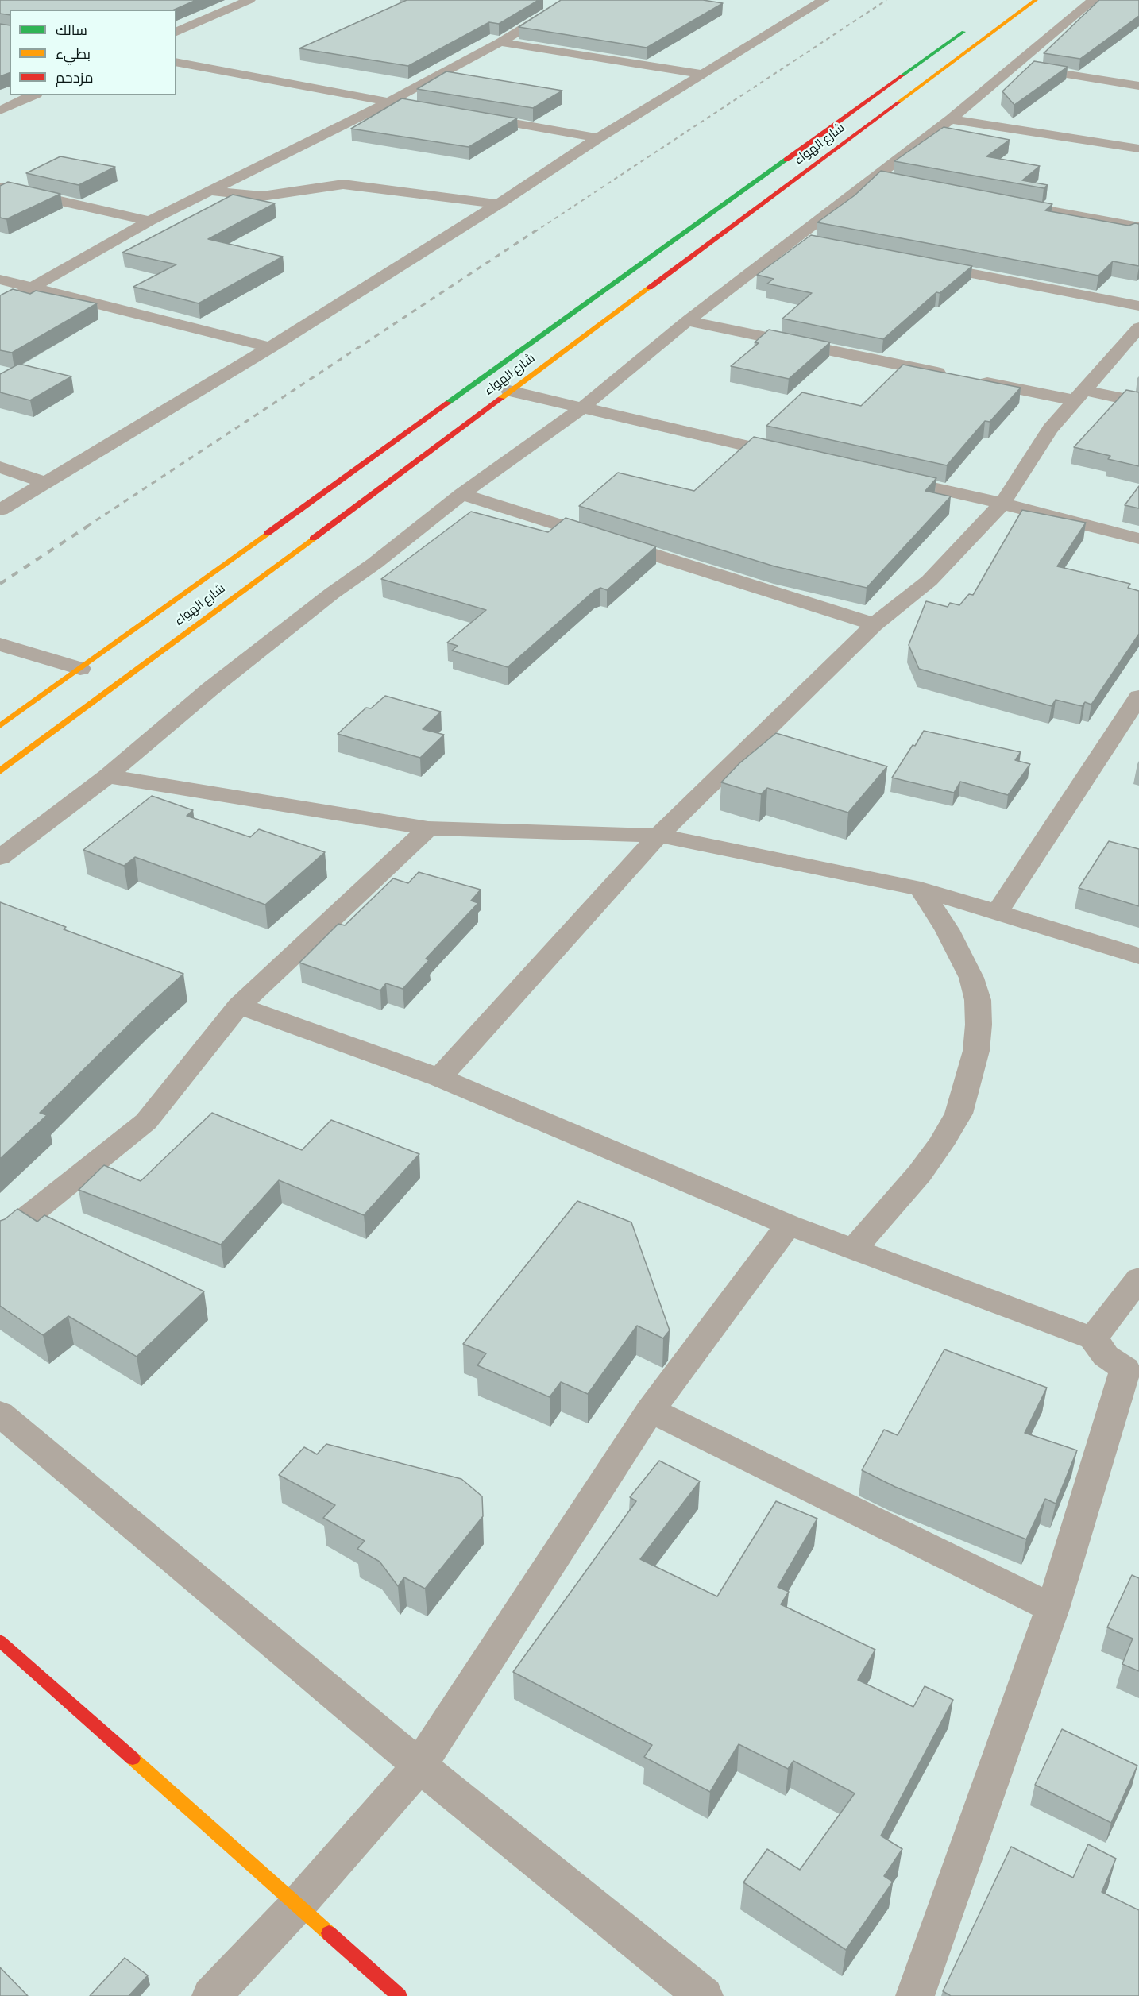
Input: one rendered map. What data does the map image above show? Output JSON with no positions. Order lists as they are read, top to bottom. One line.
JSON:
{"streets":{"main road":["شارع الهواء"]},"legend":["سالك","بطيء","مزدحم"]}
